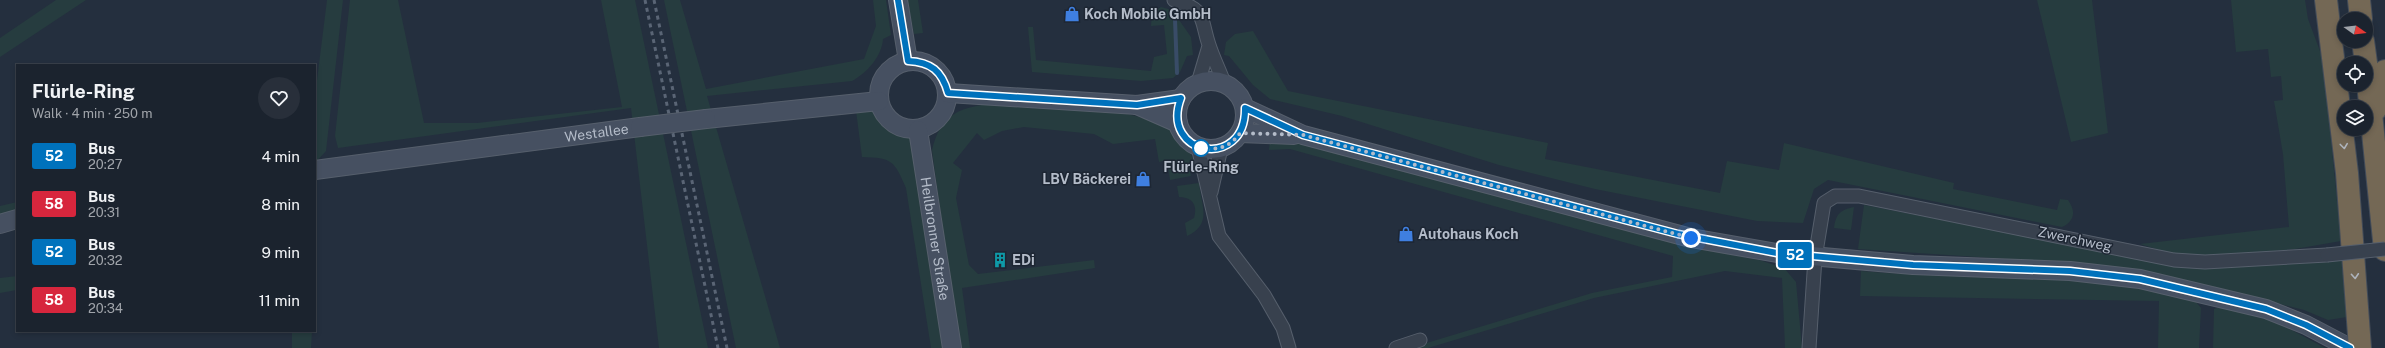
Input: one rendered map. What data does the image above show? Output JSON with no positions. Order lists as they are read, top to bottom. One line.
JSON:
{"streets":{"main road":["Westallee","Heilbronner Straße"],"street":["Zwerchweg"]},"crossings":[["Westallee","Heilbronner Straße"]],"places":{"shop":["Koch Mobile GmbH","LBV Bäckerei","Autohaus Koch"],"other":["Flürle-Ring"],"building":["EDi"]},"lines":["bus line 52"],"north":"right","page":{"on_map":"52","heading":["Flürle-Ring","Walk · 4 min · 250 m"],"list":[{"mark":"52","name":"Bus","note":"20:27","value":"4 min"},{"mark":"58","name":"Bus","note":"20:31","value":"8 min"},{"mark":"52","name":"Bus","note":"20:32","value":"9 min"},{"mark":"58","name":"Bus","note":"20:34","value":"11 min"}]}}
